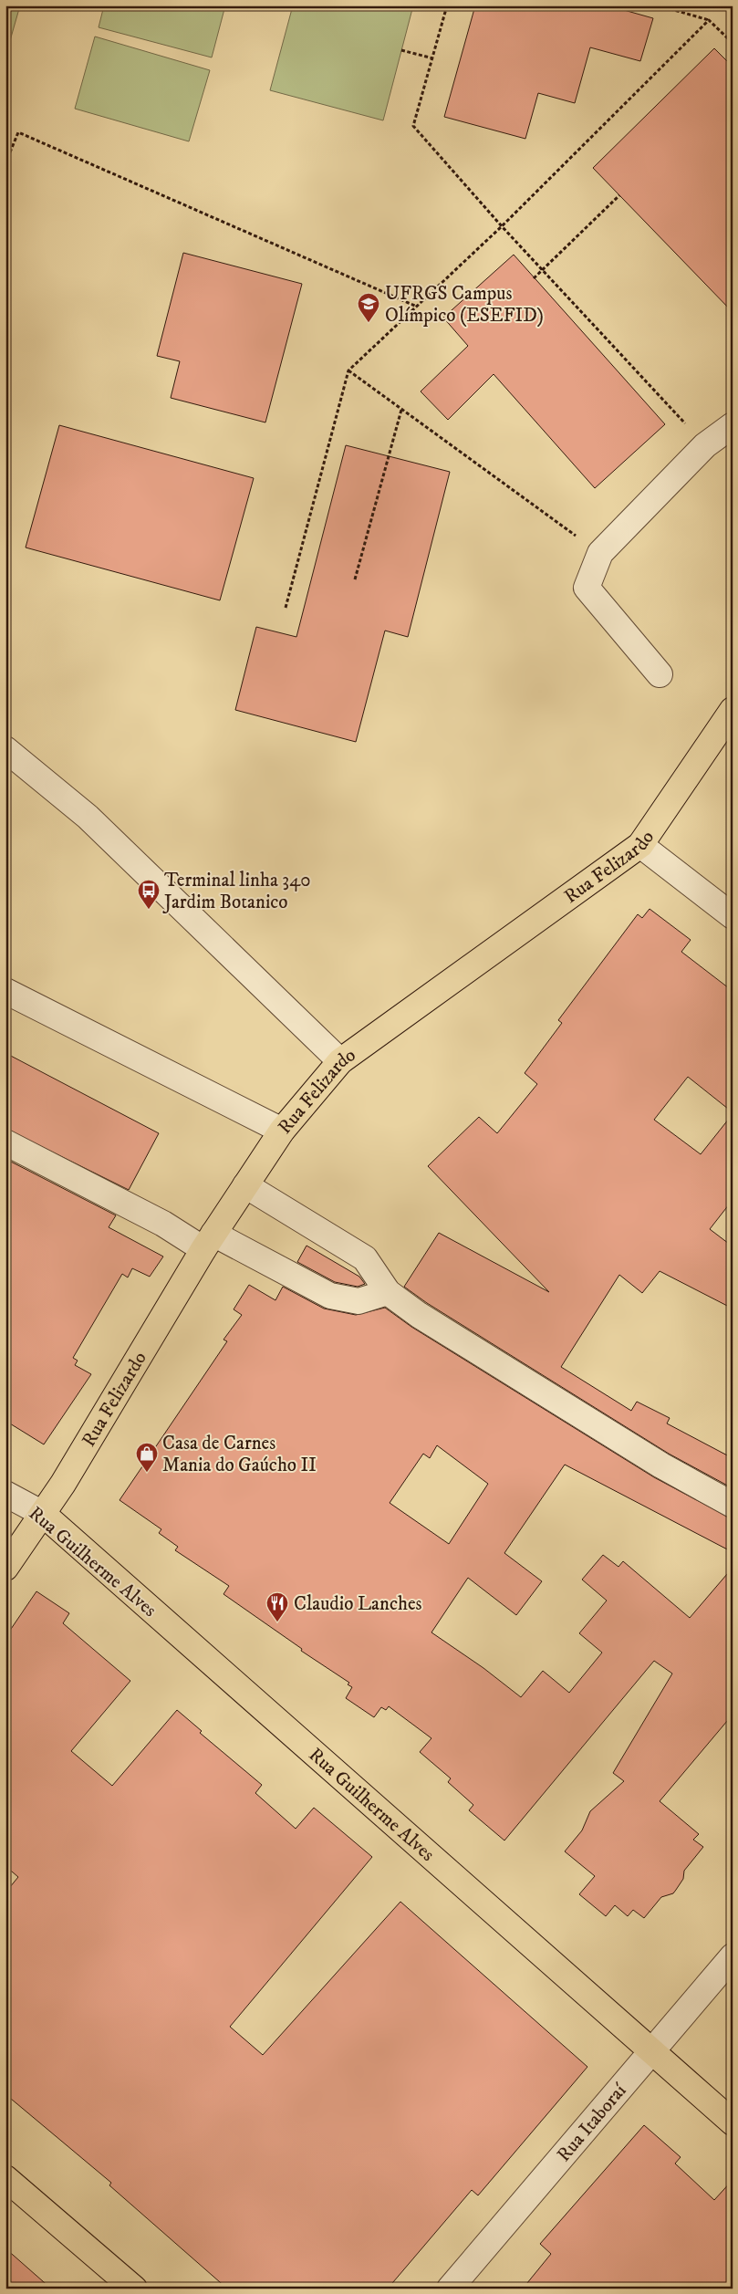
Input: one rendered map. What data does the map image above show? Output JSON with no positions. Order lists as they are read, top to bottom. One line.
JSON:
{"streets":{"main road":["Rua Felizardo","Rua Guilherme Alves"],"street":["Rua Itaboraí"]},"crossings":[["Rua Felizardo","Rua Guilherme Alves"],["Rua Guilherme Alves","Rua Itaboraí"]],"places":{"school or university":["UFRGS Campus Olímpico (ESEFID)"],"bus stop":["Terminal linha 340 Jardim Botanico"],"shop":["Casa de Carnes Mania do Gaúcho II"],"restaurant":["Claudio Lanches"]}}
